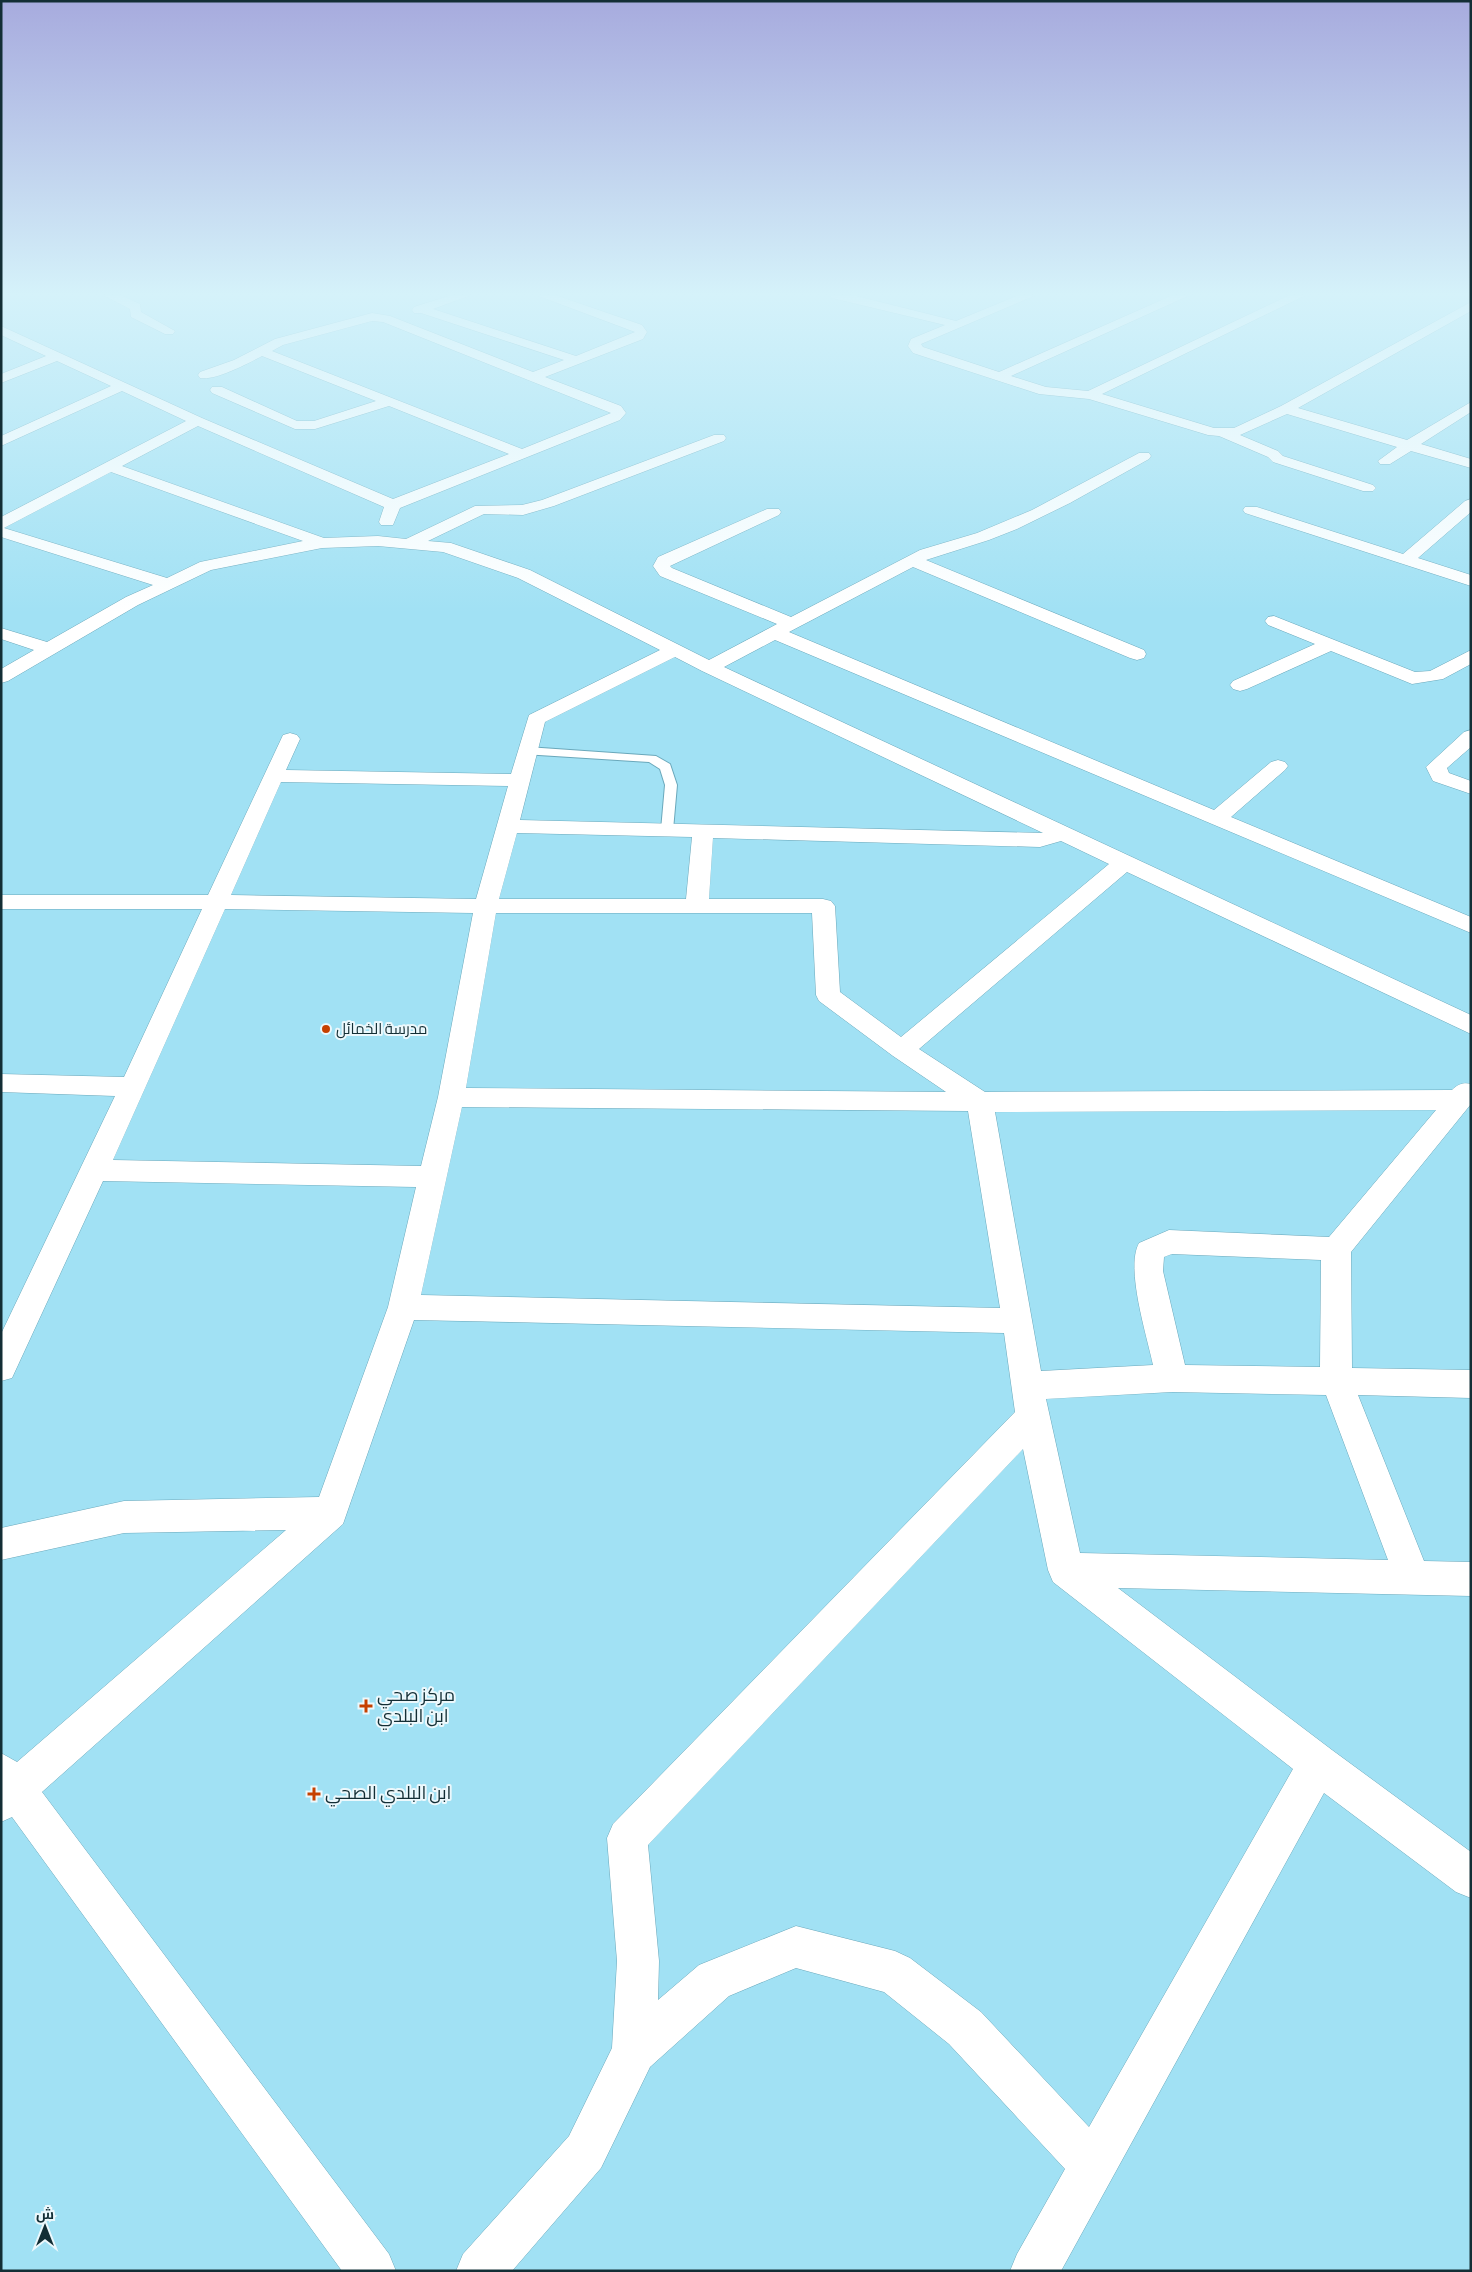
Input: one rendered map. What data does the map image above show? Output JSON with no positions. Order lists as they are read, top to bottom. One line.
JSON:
{"places":{"other":["مدرسة الخمائل"],"health":["مركز صحي ابن البلدي","ابن البلدي الصحي"]},"north":"top"}
